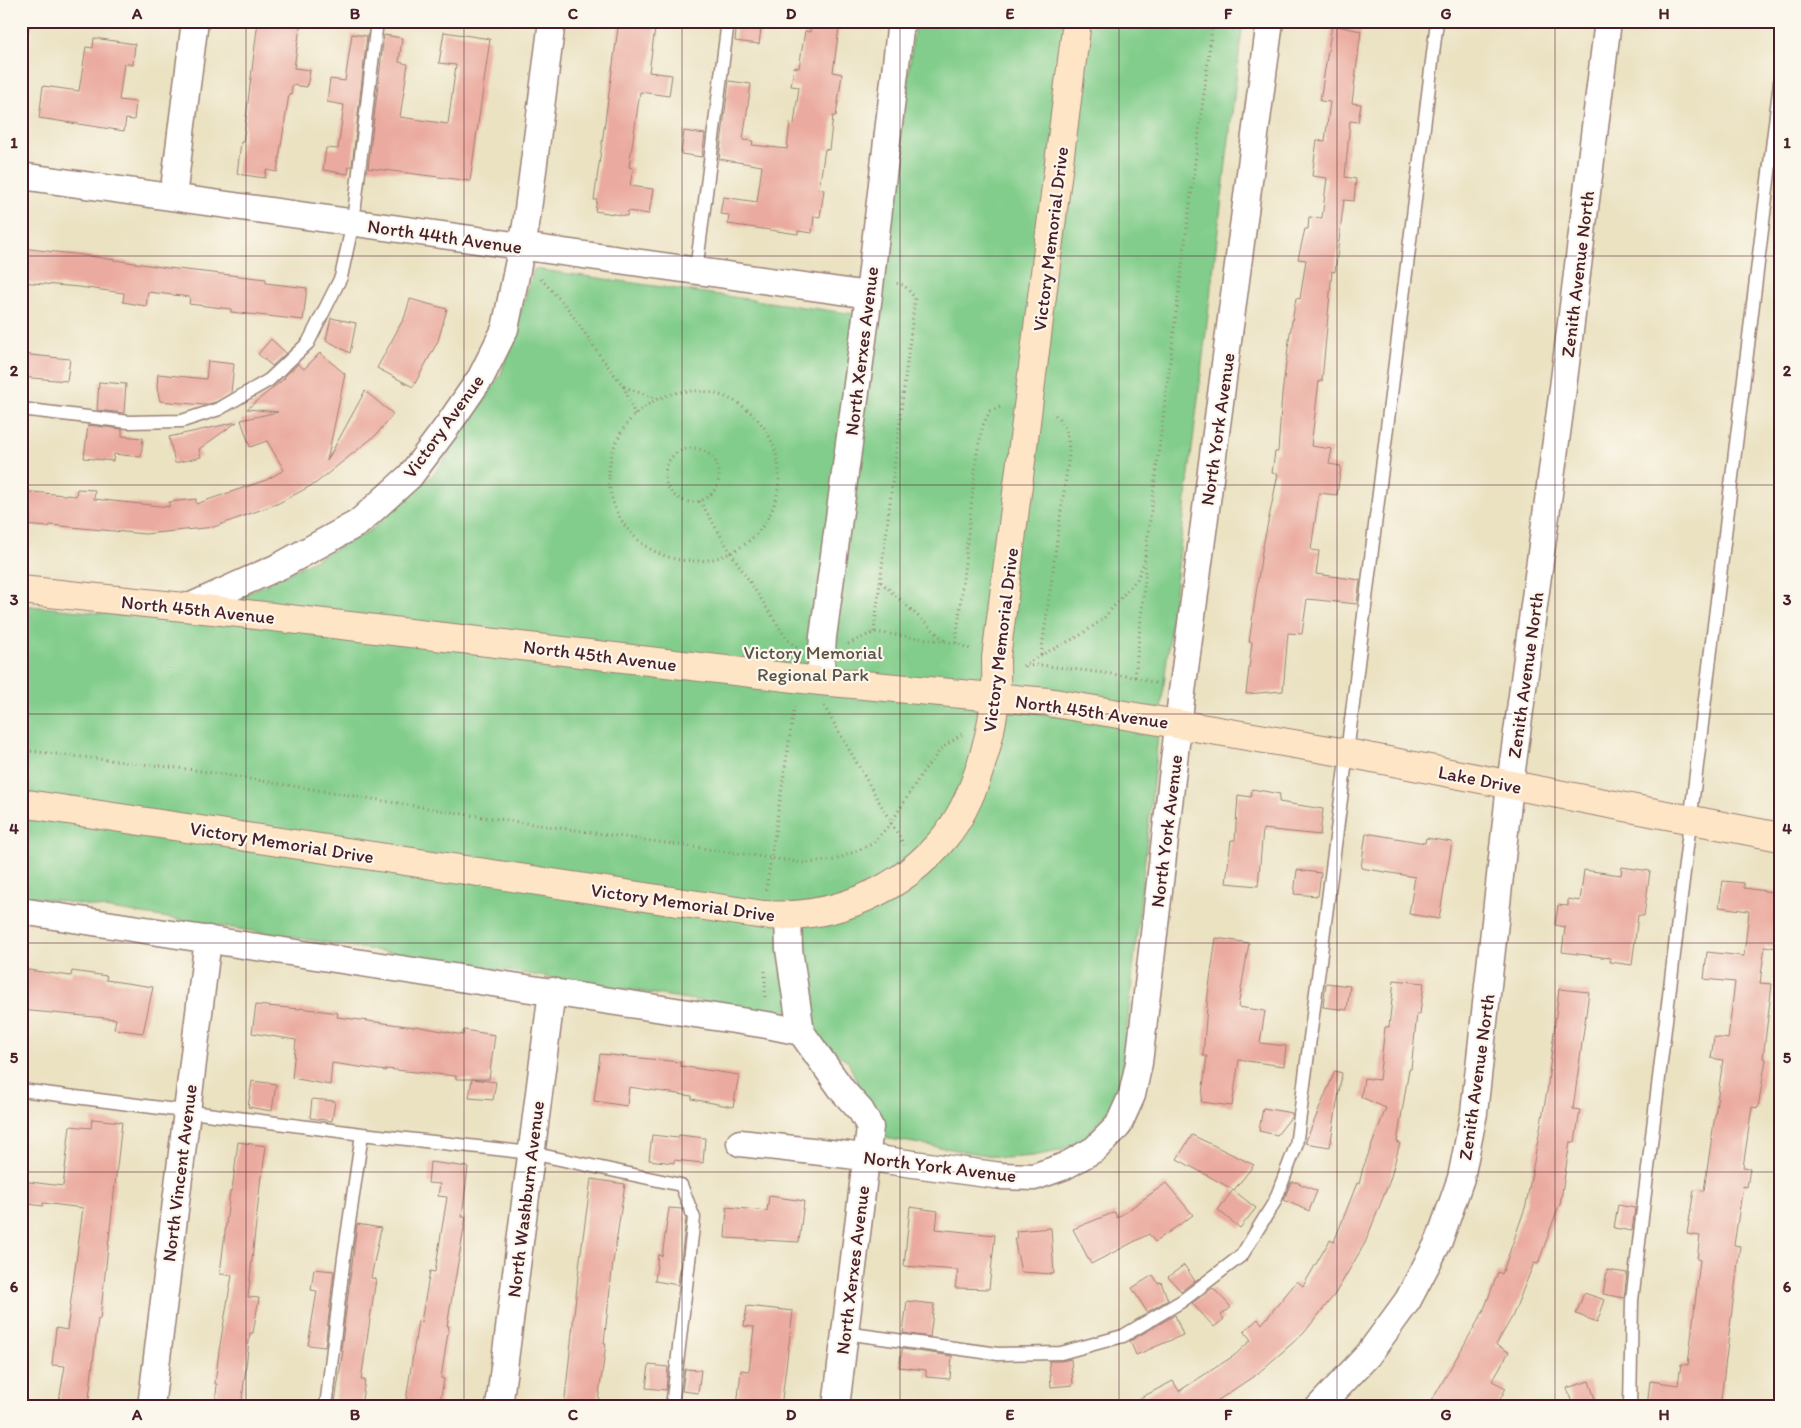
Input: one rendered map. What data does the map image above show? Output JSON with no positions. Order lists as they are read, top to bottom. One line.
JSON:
{"streets":{"street":["North 44th Avenue","Victory Memorial Drive","Zenith Avenue North","North Xerxes Avenue","Victory Avenue","North York Avenue","North 45th Avenue","Lake Drive","North Vincent Avenue","North Washburn Avenue"]},"crossings":[["North 44th Avenue","North Xerxes Avenue"],["North 44th Avenue","Victory Avenue"],["Victory Memorial Drive","North Xerxes Avenue"],["Victory Memorial Drive","North 45th Avenue"],["Zenith Avenue North","Lake Drive"],["North Xerxes Avenue","North York Avenue"],["North Xerxes Avenue","North 45th Avenue"],["Victory Avenue","North 45th Avenue"],["North York Avenue","North 45th Avenue"],["North York Avenue","Lake Drive"],["North 45th Avenue","Lake Drive"]],"parks":["Victory Memorial Regional Park"],"grid":{"columns":["A","B","C","D","E","F","G","H"],"rows":["1","2","3","4","5","6"]}}
